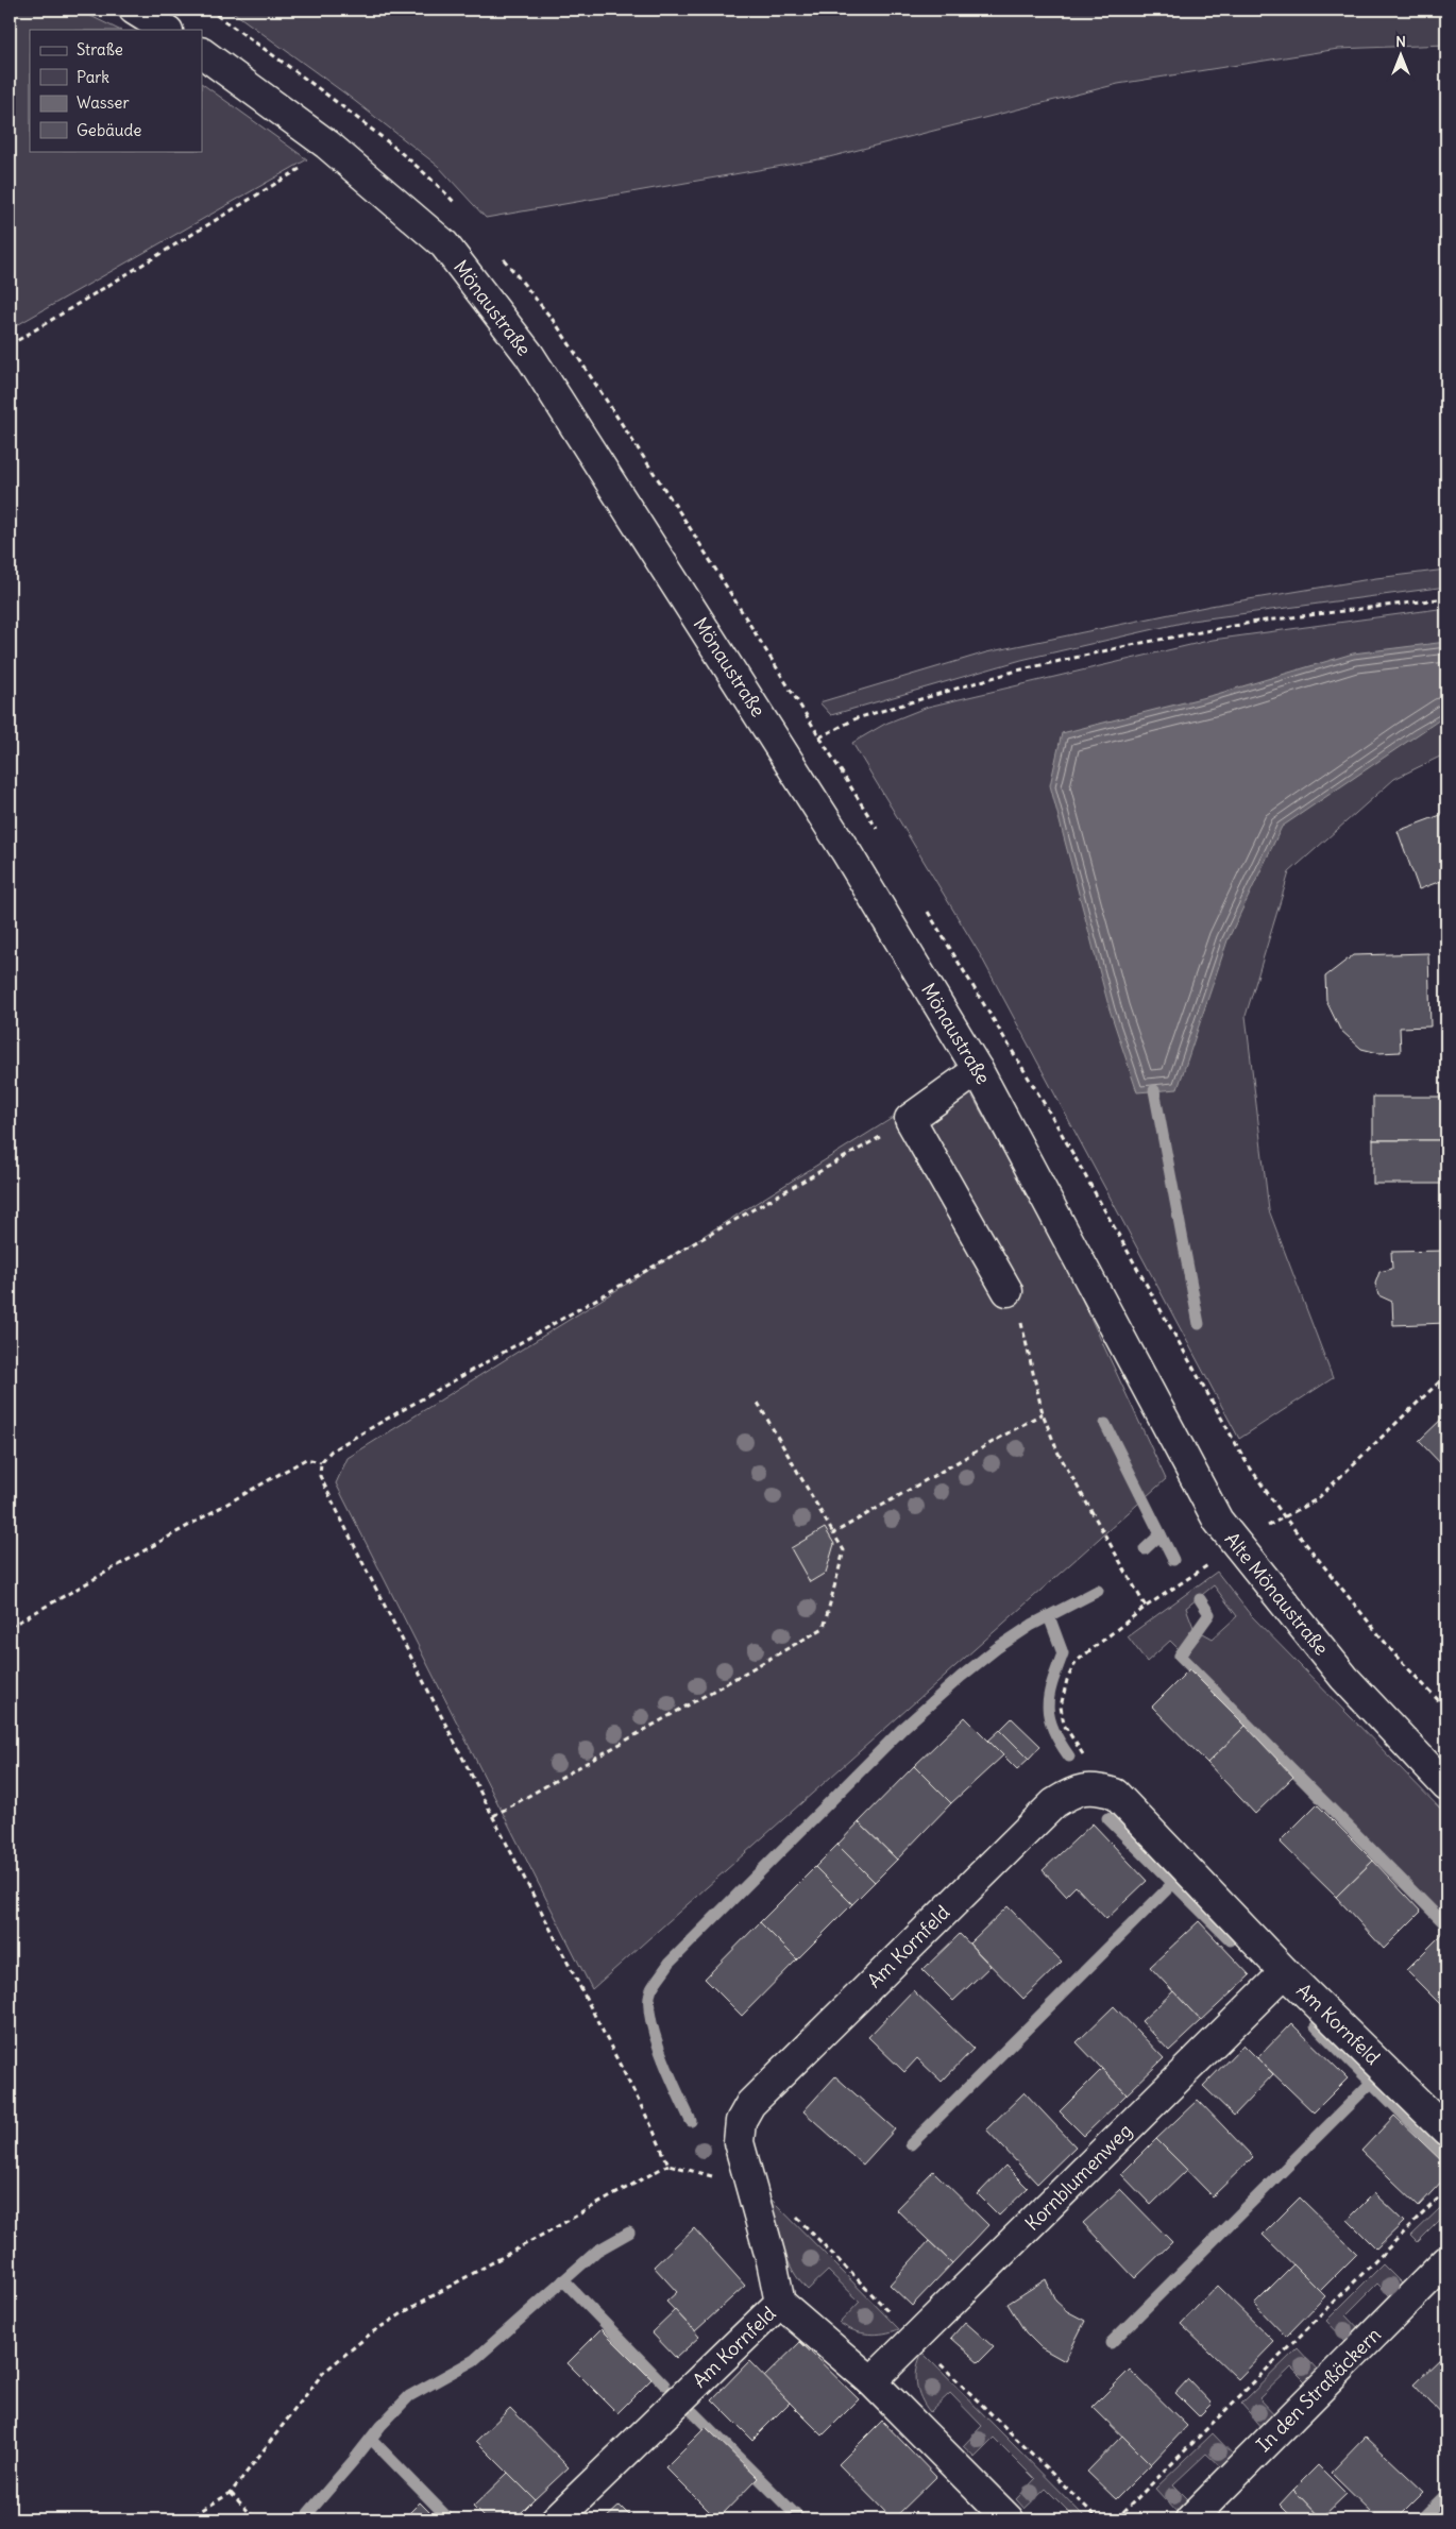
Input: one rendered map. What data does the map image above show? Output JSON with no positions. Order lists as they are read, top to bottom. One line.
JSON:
{"streets":{"street":["Mönaustraße","Alte Mönaustraße","Am Kornfeld","Kornblumenweg","In den Straßäckern"]},"crossings":[["Mönaustraße","Alte Mönaustraße"],["Am Kornfeld","Kornblumenweg"]],"legend":["Straße","Park","Wasser","Gebäude"],"north":"top"}
